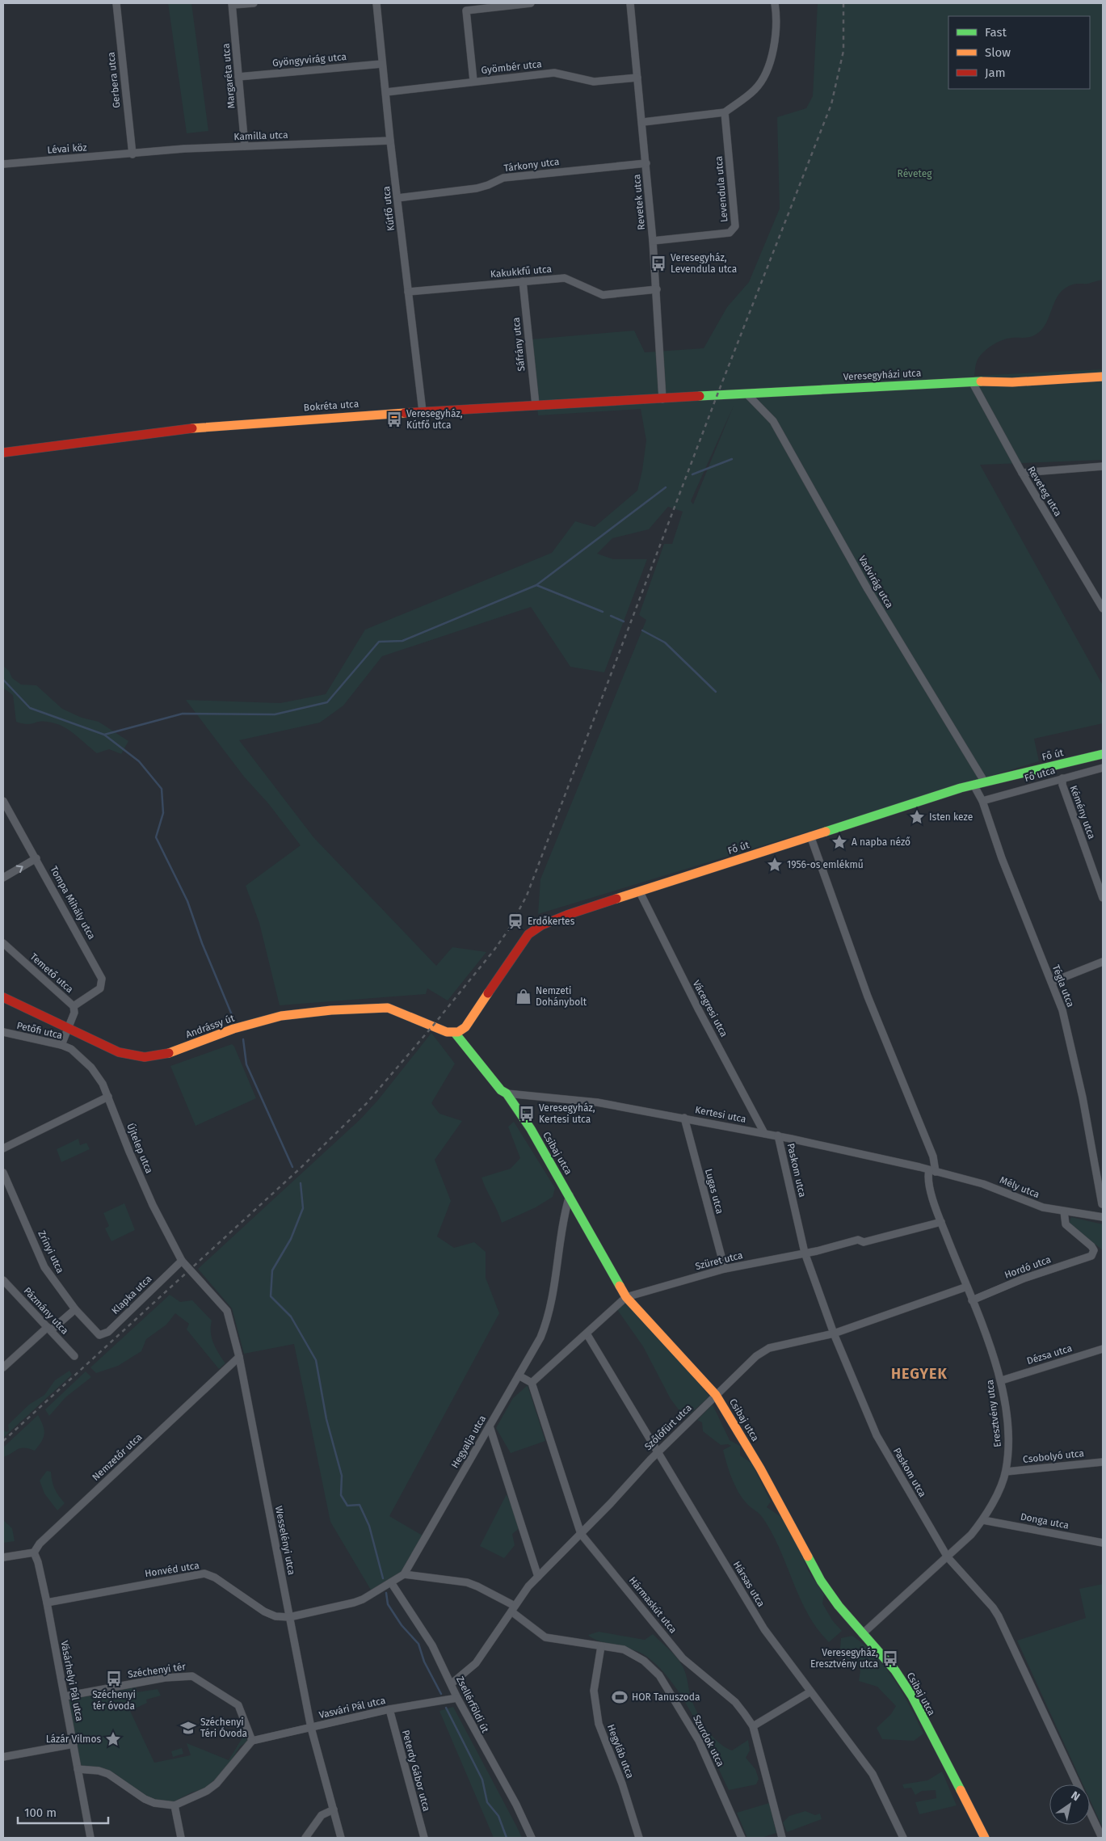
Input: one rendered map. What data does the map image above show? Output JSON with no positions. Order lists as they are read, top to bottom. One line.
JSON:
{"streets":{"street":["Gyöngyvirág utca","Gyömbér utca","Margaréta utca","Gerbera utca","Kamilla utca","Lévai köz","Tárkony utca","Levendula utca","Revetek utca","Kútfő utca","Kakukkfű utca","Sáfrány utca","Veresegyházi utca","Bokréta utca","Reveteg utca","Vadvirág utca","Fő út","Fő utca","Kémény utca","Tompa Mihály utca","Temető utca","Tégla utca","Vácegresi utca","Andrássy út","Petőfi utca","Kertesi utca","Újtelep utca","Csibaj utca","Paskom utca","Mély utca","Lugas utca","Zrínyi utca","Szüret utca","Hordó utca","Klapka utca","Pázmány utca","Dézsa utca","Eresztvény utca","Szőlőfürt utca","Hegyalja utca","Csobolyó utca","Nemzetőr utca","Donga utca","Wesselényi utca","Honvéd utca","Hársas utca","Hármaskút utca","Széchenyi tér","Vásárhelyi Pál utca","Zsellérföldi út","Vasvári Pál utca","Szurdok utca","Hegyláb utca","Peterdy Gábor utca"]},"crossings":[["Gyöngyvirág utca","Margaréta utca"],["Gyöngyvirág utca","Kútfő utca"],["Gyömbér utca","Revetek utca"],["Gyömbér utca","Kútfő utca"],["Margaréta utca","Kamilla utca"],["Gerbera utca","Kamilla utca"],["Gerbera utca","Lévai köz"],["Kamilla utca","Lévai köz"],["Kamilla utca","Kútfő utca"],["Tárkony utca","Revetek utca"],["Tárkony utca","Kútfő utca"],["Levendula utca","Revetek utca"],["Revetek utca","Kakukkfű utca"],["Revetek utca","Veresegyházi utca"],["Revetek utca","Bokréta utca"],["Kútfő utca","Kakukkfű utca"],["Kútfő utca","Bokréta utca"],["Kakukkfű utca","Sáfrány utca"],["Sáfrány utca","Bokréta utca"],["Veresegyházi utca","Bokréta utca"],["Veresegyházi utca","Reveteg utca"],["Veresegyházi utca","Vadvirág utca"],["Vadvirág utca","Fő út"],["Fő út","Tégla utca"],["Fő út","Vácegresi utca"],["Fő út","Andrássy út"],["Fő út","Csibaj utca"],["Fő utca","Kémény utca"],["Fő utca","Tégla utca"],["Tompa Mihály utca","Temető utca"],["Temető utca","Andrássy út"],["Temető utca","Petőfi utca"],["Vácegresi utca","Kertesi utca"],["Andrássy út","Csibaj utca"],["Petőfi utca","Újtelep utca"],["Kertesi utca","Csibaj utca"],["Kertesi utca","Paskom utca"],["Kertesi utca","Mély utca"],["Kertesi utca","Lugas utca"],["Kertesi utca","Eresztvény utca"],["Újtelep utca","Klapka utca"],["Újtelep utca","Wesselényi utca"],["Csibaj utca","Szüret utca"],["Csibaj utca","Eresztvény utca"],["Csibaj utca","Szőlőfürt utca"],["Csibaj utca","Hegyalja utca"],["Paskom utca","Szüret utca"],["Paskom utca","Eresztvény utca"],["Paskom utca","Szőlőfürt utca"],["Mély utca","Hordó utca"],["Mély utca","Eresztvény utca"],["Lugas utca","Szüret utca"],["Zrínyi utca","Klapka utca"],["Szüret utca","Eresztvény utca"],["Szüret utca","Hársas utca"],["Szüret utca","Hármaskút utca"],["Hordó utca","Eresztvény utca"],["Klapka utca","Wesselényi utca"],["Dézsa utca","Eresztvény utca"],["Eresztvény utca","Szőlőfürt utca"],["Eresztvény utca","Csobolyó utca"],["Eresztvény utca","Donga utca"],["Szőlőfürt utca","Hársas utca"],["Szőlőfürt utca","Hármaskút utca"],["Szőlőfürt utca","Zsellérföldi út"],["Szőlőfürt utca","Szurdok utca"],["Hegyalja utca","Wesselényi utca"],["Hegyalja utca","Honvéd utca"],["Hegyalja utca","Zsellérföldi út"],["Hegyalja utca","Szurdok utca"],["Nemzetőr utca","Wesselényi utca"],["Nemzetőr utca","Vásárhelyi Pál utca"],["Wesselényi utca","Honvéd utca"],["Wesselényi utca","Vasvári Pál utca"],["Honvéd utca","Vásárhelyi Pál utca"],["Széchenyi tér","Vásárhelyi Pál utca"],["Széchenyi tér","Vasvári Pál utca"],["Zsellérföldi út","Vasvári Pál utca"],["Vasvári Pál utca","Peterdy Gábor utca"],["Szurdok utca","Hegyláb utca"]],"districts":["HEGYEK"],"parks":["Réveteg"],"places":{"bus stop":["Veresegyház, Levendula utca","Veresegyház, Kútfő utca","Veresegyház, Kertesi utca","Veresegyház, Eresztvény utca","Széchenyi tér óvoda"],"place":["Isten keze","A napba néző","1956-os emlékmű","Lázár Vilmos"],"station":["Erdőkertes"],"shop":["Nemzeti Dohánybolt"],"sports":["HOR Tanuszoda"],"school or university":["Széchenyi Téri Óvoda"]},"legend":["Fast","Slow","Jam"],"scale_bar":"100 m","north":"top right"}
